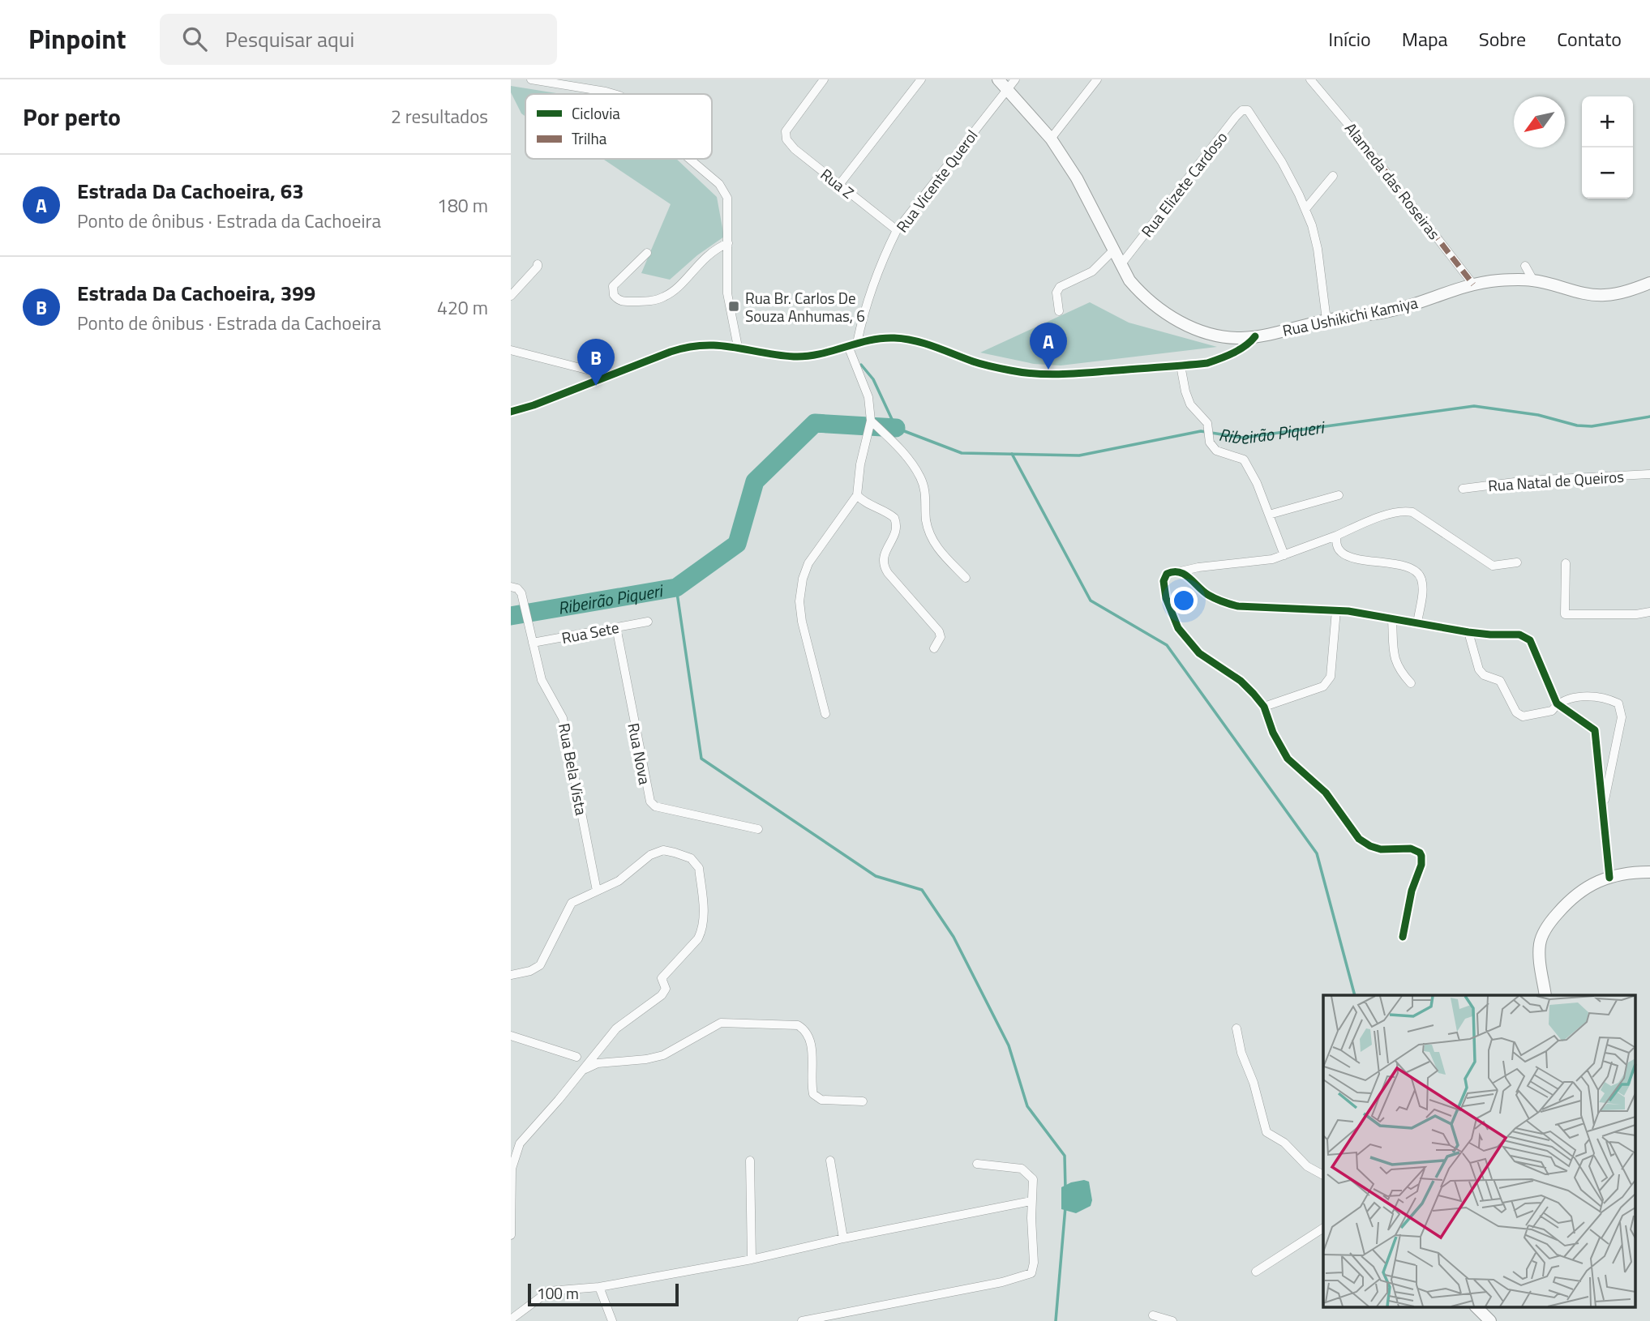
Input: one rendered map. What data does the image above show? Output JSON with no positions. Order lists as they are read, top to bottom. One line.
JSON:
{"streets":{"main road":["Rua Ushikichi Kamiya"],"street":["Rua Vicente Querol","Alameda das Roseiras","Rua Z","Rua Elizete Cardoso","Rua Natal de Queiros","Rua Sete","Rua Nova","Rua Bela Vista"]},"crossings":[["Rua Vicente Querol","Rua Z"],["Rua Vicente Querol","Rua Ushikichi Kamiya"],["Alameda das Roseiras","Rua Ushikichi Kamiya"],["Rua Elizete Cardoso","Rua Ushikichi Kamiya"],["Rua Sete","Rua Nova"],["Rua Sete","Rua Bela Vista"]],"water":["Ribeirão Piqueri"],"places":{"transit":["Rua Br. Carlos De Souza Anhumas, 6"]},"legend":["Ciclovia","Trilha"],"scale_bar":"100 m","north":"bottom left","page":{"header":"Pinpoint","search":"Pesquisar aqui","nav":["Início","Mapa","Sobre","Contato"],"heading":["Por perto","2 resultados"],"map_buttons":["+","−"],"list":[{"mark":"A","name":"Estrada Da Cachoeira, 63","note":"Ponto de ônibus · Estrada da Cachoeira","value":"180 m"},{"mark":"B","name":"Estrada Da Cachoeira, 399","note":"Ponto de ônibus · Estrada da Cachoeira","value":"420 m"}],"pins":["A","B"],"scale":"100 m"}}
